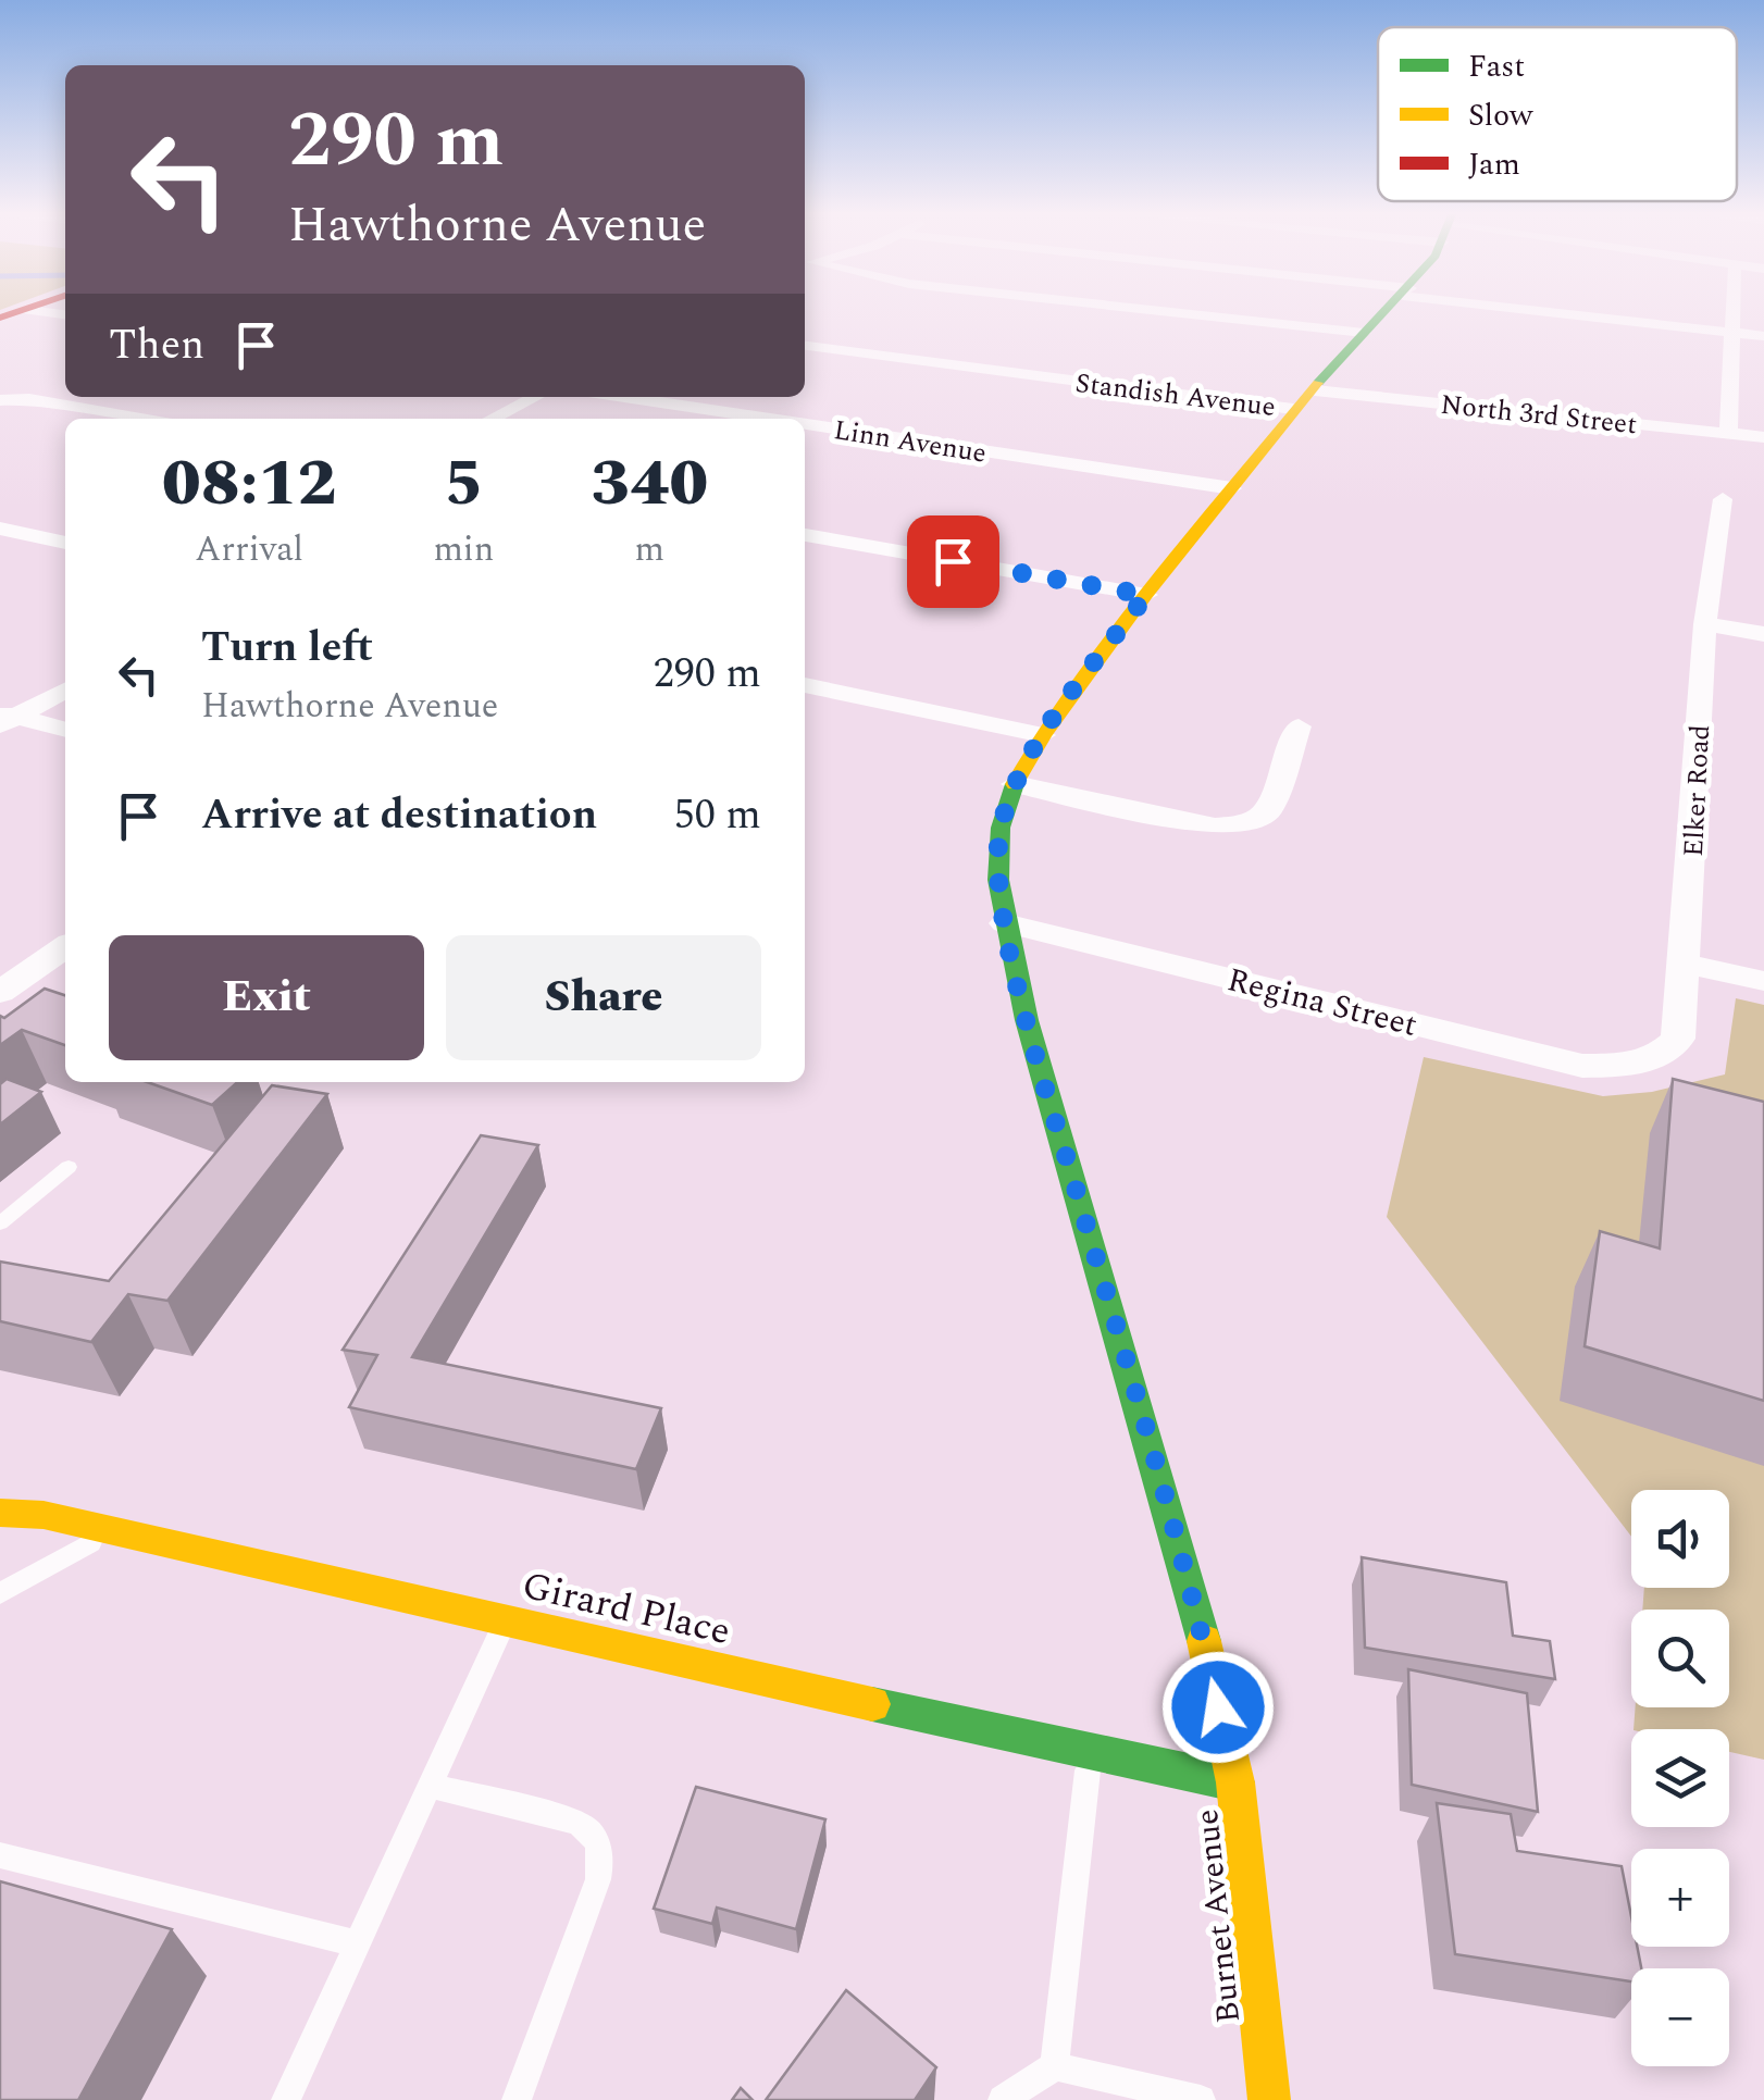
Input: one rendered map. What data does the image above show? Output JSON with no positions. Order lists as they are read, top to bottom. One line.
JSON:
{"streets":{"street":["Standish Avenue","North 3rd Street","Linn Avenue","Elker Road","Regina Street","Girard Place","Burnet Avenue"]},"crossings":[["Standish Avenue","Burnet Avenue"],["North 3rd Street","Burnet Avenue"],["Linn Avenue","Burnet Avenue"],["Elker Road","Regina Street"],["Regina Street","Burnet Avenue"],["Girard Place","Burnet Avenue"]],"legend":["Fast","Slow","Jam"],"page":{"turn":["290 m","Hawthorne Avenue"],"then":"Then","eta":["08:12","Arrival","5","min","340","m"],"list":[{"name":"Turn left","note":"Hawthorne Avenue","value":"290 m"},{"name":"Arrive at destination","value":"50 m"}],"buttons":["Exit","Share"],"map_buttons":["+","−"]}}
